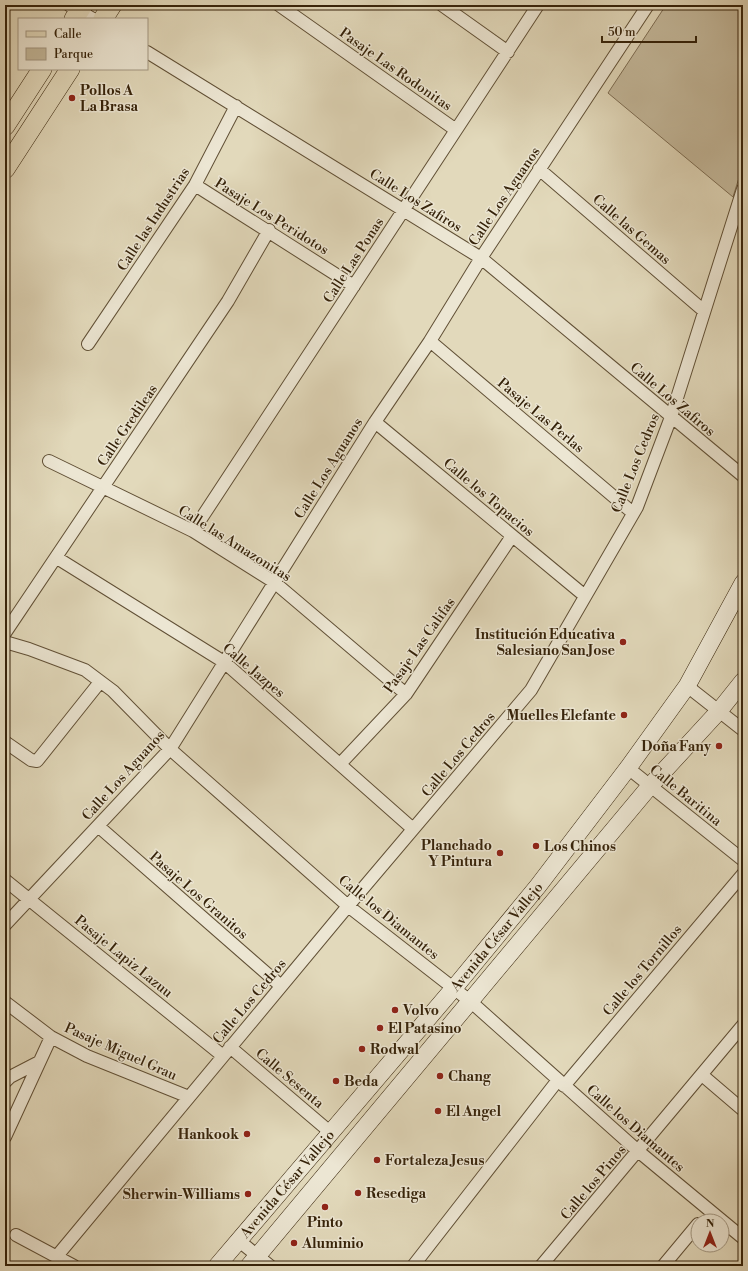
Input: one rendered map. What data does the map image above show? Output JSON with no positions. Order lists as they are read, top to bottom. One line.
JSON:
{"streets":{"main road":["Avenida César Vallejo"],"street":["Pasaje Las Rodonitas","Calle Los Aguanos","Calle Los Zafiros","Pasaje Los Peridotos","Calle las Industrias","Calle las Gemas","Calle Las Ponas","Pasaje Las Perlas","Calle Gredileas","Calle Los Cedros","Calle los Topacios","Calle las Amazonitas","Pasaje Las Califas","Calle Jazpes","Calle Baritina","Pasaje Los Granitos","Calle los Diamantes","Pasaje Lapiz Lazuu","Calle los Tornillos","Pasaje Miguel Grau","Calle Sesenta","Calle los Pinos"]},"crossings":[["Pasaje Las Rodonitas","Calle Las Ponas"],["Calle Los Aguanos","Calle Los Zafiros"],["Calle Los Aguanos","Calle las Gemas"],["Calle Los Aguanos","Pasaje Las Perlas"],["Calle Los Aguanos","Calle los Topacios"],["Calle Los Aguanos","Calle las Amazonitas"],["Calle Los Aguanos","Calle Jazpes"],["Calle Los Aguanos","Pasaje Los Granitos"],["Calle Los Aguanos","Calle los Diamantes"],["Calle Los Aguanos","Pasaje Lapiz Lazuu"],["Calle Los Zafiros","Calle las Industrias"],["Calle Los Zafiros","Calle Las Ponas"],["Calle Los Zafiros","Calle Los Cedros"],["Pasaje Los Peridotos","Calle las Industrias"],["Pasaje Los Peridotos","Calle Las Ponas"],["Pasaje Los Peridotos","Calle Gredileas"],["Calle las Gemas","Calle Los Cedros"],["Calle Las Ponas","Calle las Amazonitas"],["Pasaje Las Perlas","Calle Los Cedros"],["Calle Gredileas","Calle las Amazonitas"],["Calle Gredileas","Calle Jazpes"],["Calle Los Cedros","Calle los Topacios"],["Calle Los Cedros","Calle Jazpes"],["Calle Los Cedros","Pasaje Los Granitos"],["Calle Los Cedros","Calle los Diamantes"],["Calle Los Cedros","Pasaje Lapiz Lazuu"],["Calle Los Cedros","Pasaje Miguel Grau"],["Calle Los Cedros","Calle Sesenta"],["Calle los Topacios","Pasaje Las Califas"],["Calle las Amazonitas","Pasaje Las Califas"],["Pasaje Las Califas","Calle Jazpes"],["Calle Baritina","Avenida César Vallejo"],["Calle los Diamantes","Avenida César Vallejo"],["Calle los Diamantes","Calle los Tornillos"],["Calle los Diamantes","Calle los Pinos"],["Avenida César Vallejo","Calle Sesenta"],["Pasaje Lapiz Lazuu","Calle Sesenta"]],"places":["Pollos A La Brasa","Institución Educativa Salesiano San Jose","Muelles Elefante","Doña Fany","Los Chinos","Planchado Y Pintura","Volvo","El Patasino","Rodwal","Chang","Beda","El Angel","Hankook","Fortaleza Jesus","Resediga","Sherwin-Williams","Pinto","Aluminio"],"legend":["Calle","Parque"],"scale_bar":"50 m","north":"top"}
